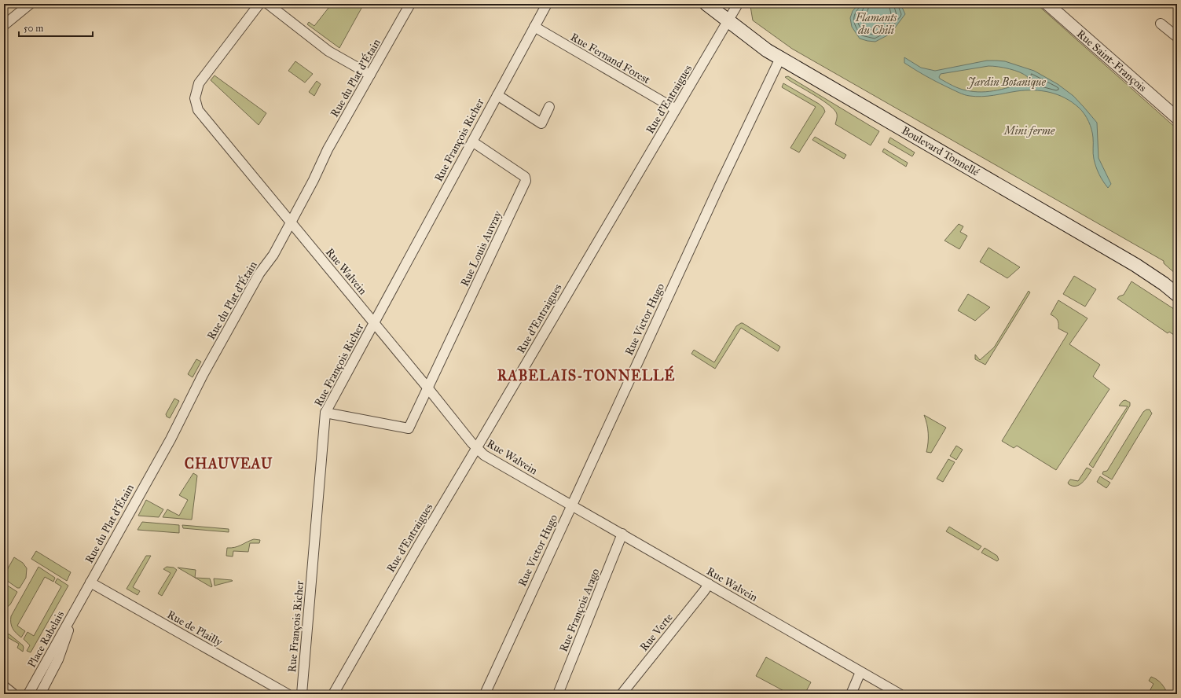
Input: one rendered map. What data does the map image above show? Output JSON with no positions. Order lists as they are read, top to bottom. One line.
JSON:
{"streets":{"main road":["Boulevard Tonnellé"],"street":["Rue Fernand Forest","Rue Saint-François","Rue du Plat d'Étain","Rue d'Entraigues","Rue François Richer","Rue Louis Auvray","Rue Walvein","Rue Victor Hugo","Rue François Arago","Rue de Plailly","Rue Verte","Place Rabelais"]},"crossings":[["Rue Fernand Forest","Rue d'Entraigues"],["Rue Fernand Forest","Rue François Richer"],["Rue du Plat d'Étain","Rue Walvein"],["Rue du Plat d'Étain","Rue de Plailly"],["Rue du Plat d'Étain","Place Rabelais"],["Rue d'Entraigues","Boulevard Tonnellé"],["Rue d'Entraigues","Rue Walvein"],["Rue François Richer","Rue Louis Auvray"],["Rue François Richer","Rue Walvein"],["Boulevard Tonnellé","Rue Victor Hugo"],["Rue Louis Auvray","Rue Walvein"],["Rue Walvein","Rue Victor Hugo"],["Rue Walvein","Rue François Arago"],["Rue Walvein","Rue Verte"]],"districts":["RABELAIS-TONNELLÉ","CHAUVEAU"],"parks":["Flamants du Chili","Jardin Botanique","Mini ferme"],"scale_bar":"50 m"}
